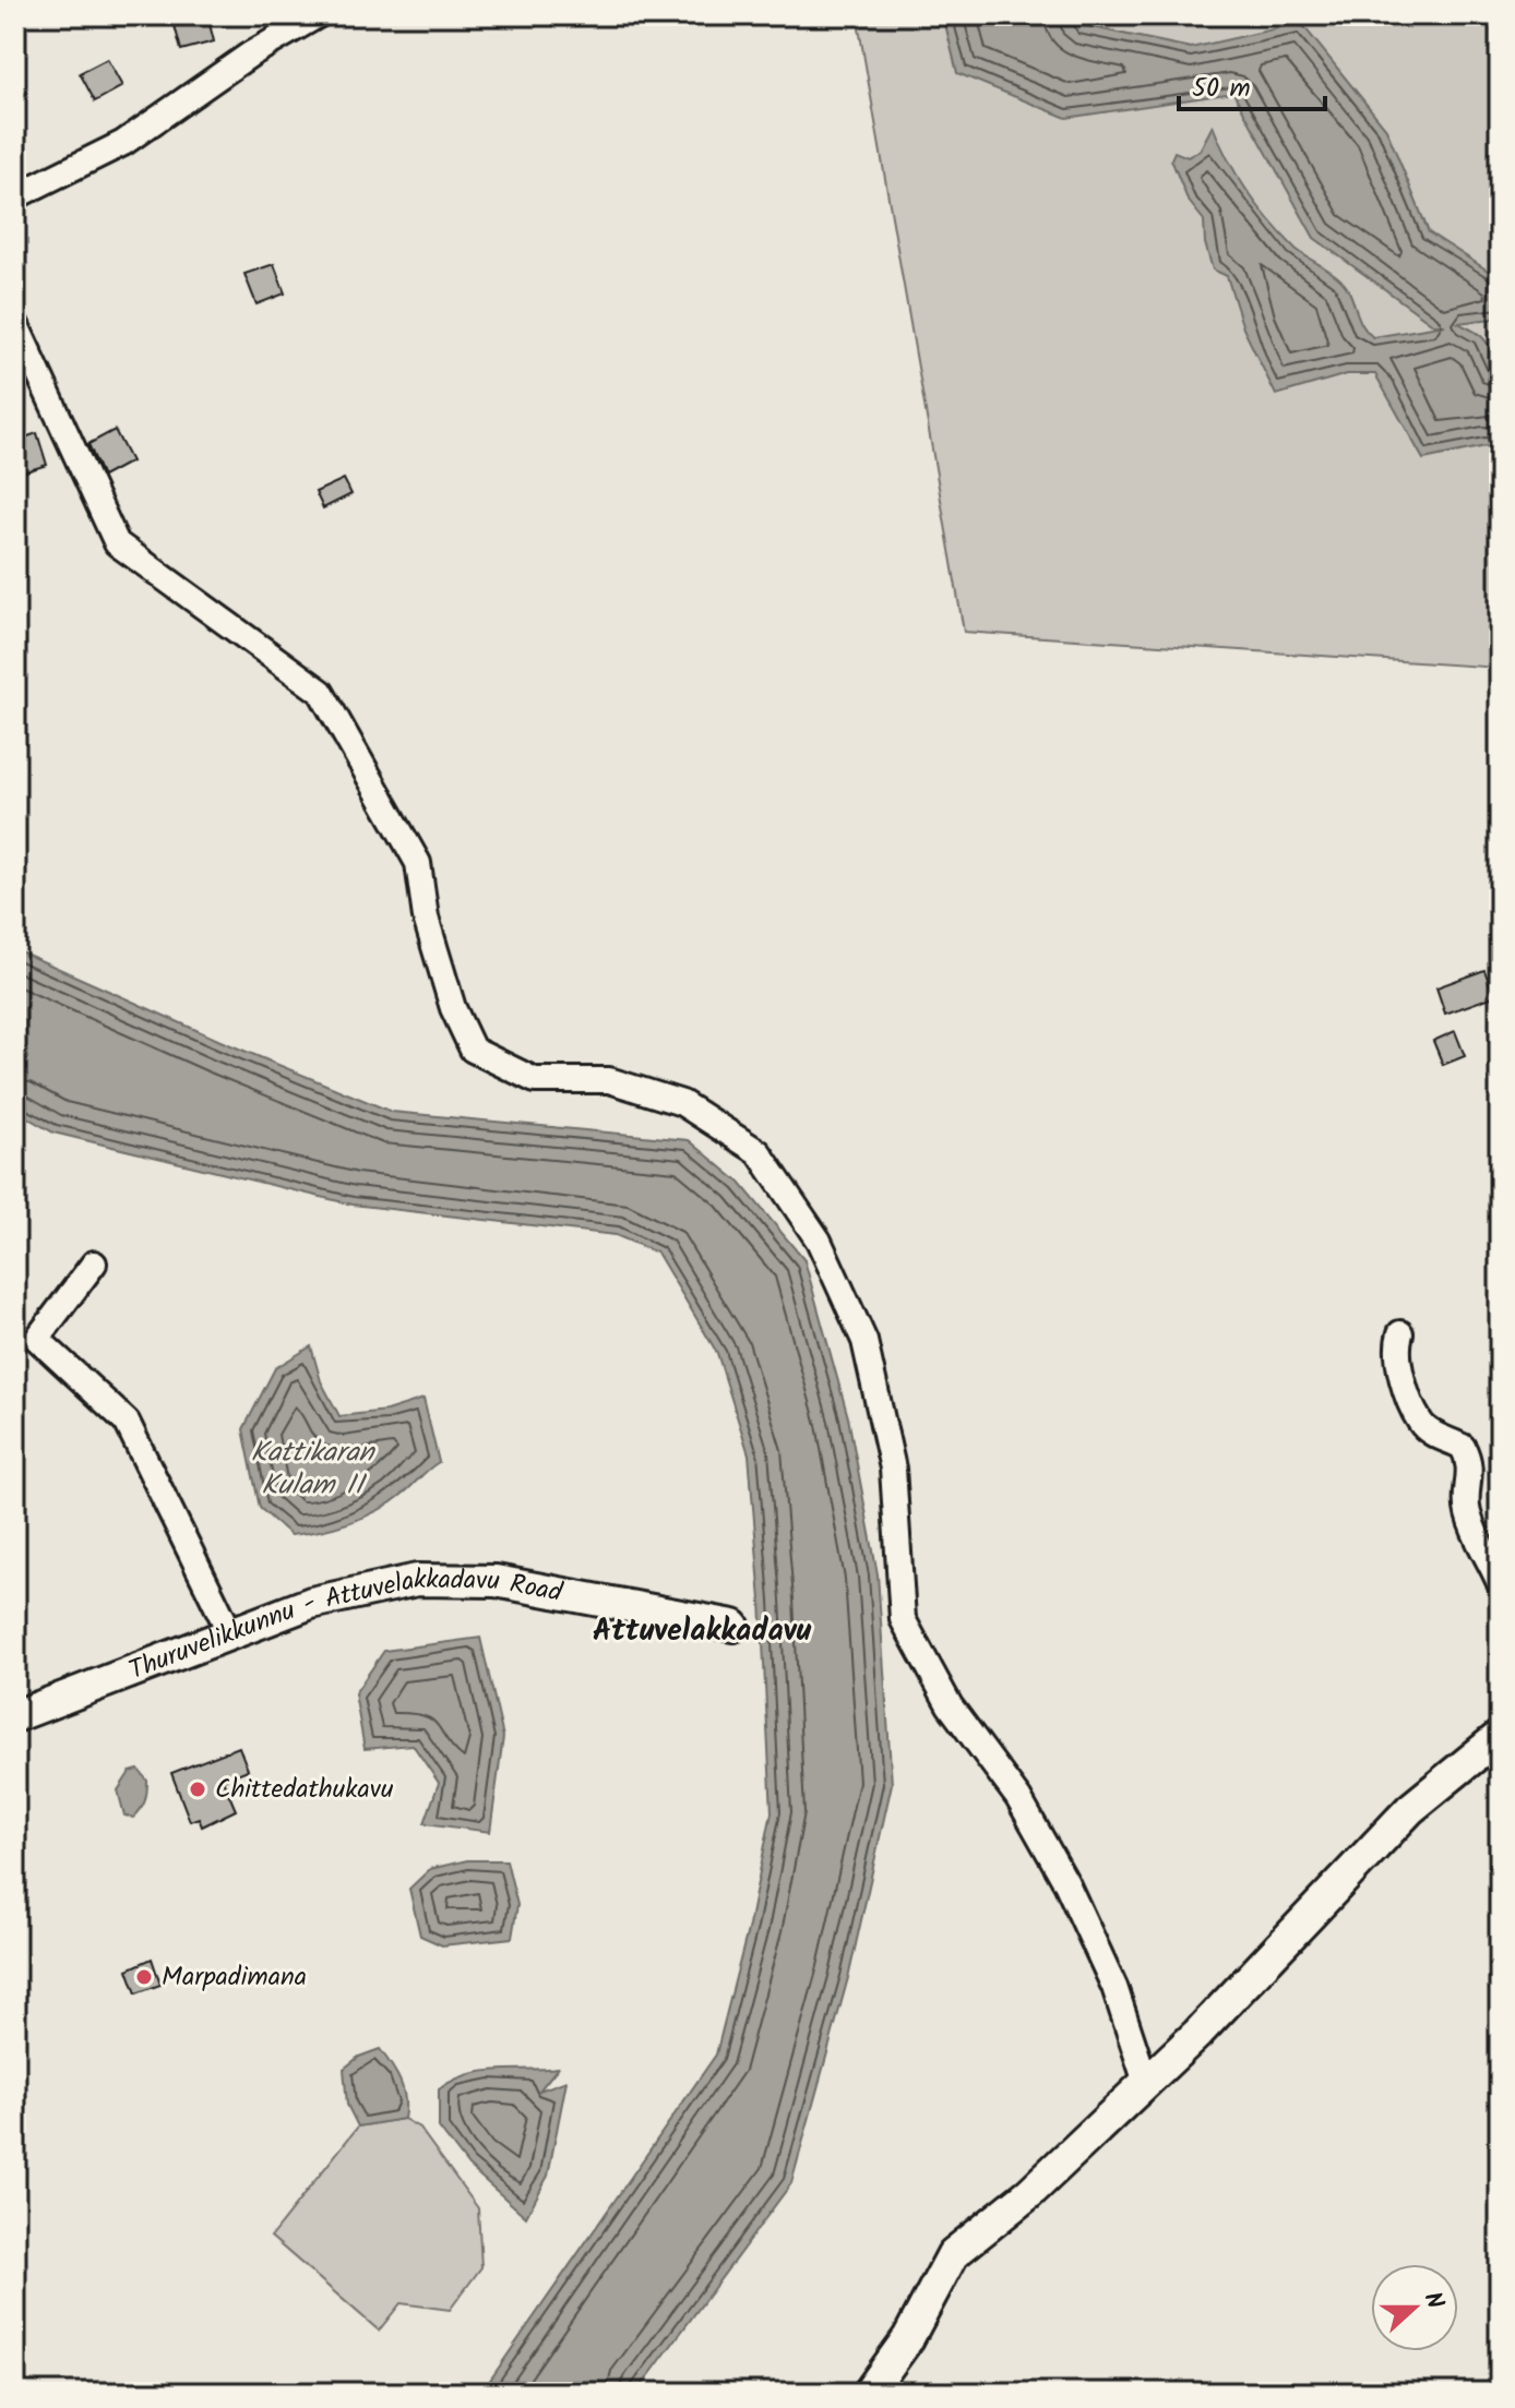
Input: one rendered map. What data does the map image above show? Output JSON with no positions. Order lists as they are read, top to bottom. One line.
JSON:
{"streets":{"main road":["Thuruvelikkunnu - Attuvelakkadavu Road"]},"districts":["Attuvelakkadavu"],"water":["Kattikaran Kulam II"],"places":["Chittedathukavu","Marpadimana"],"scale_bar":"50 m","north":"right"}
